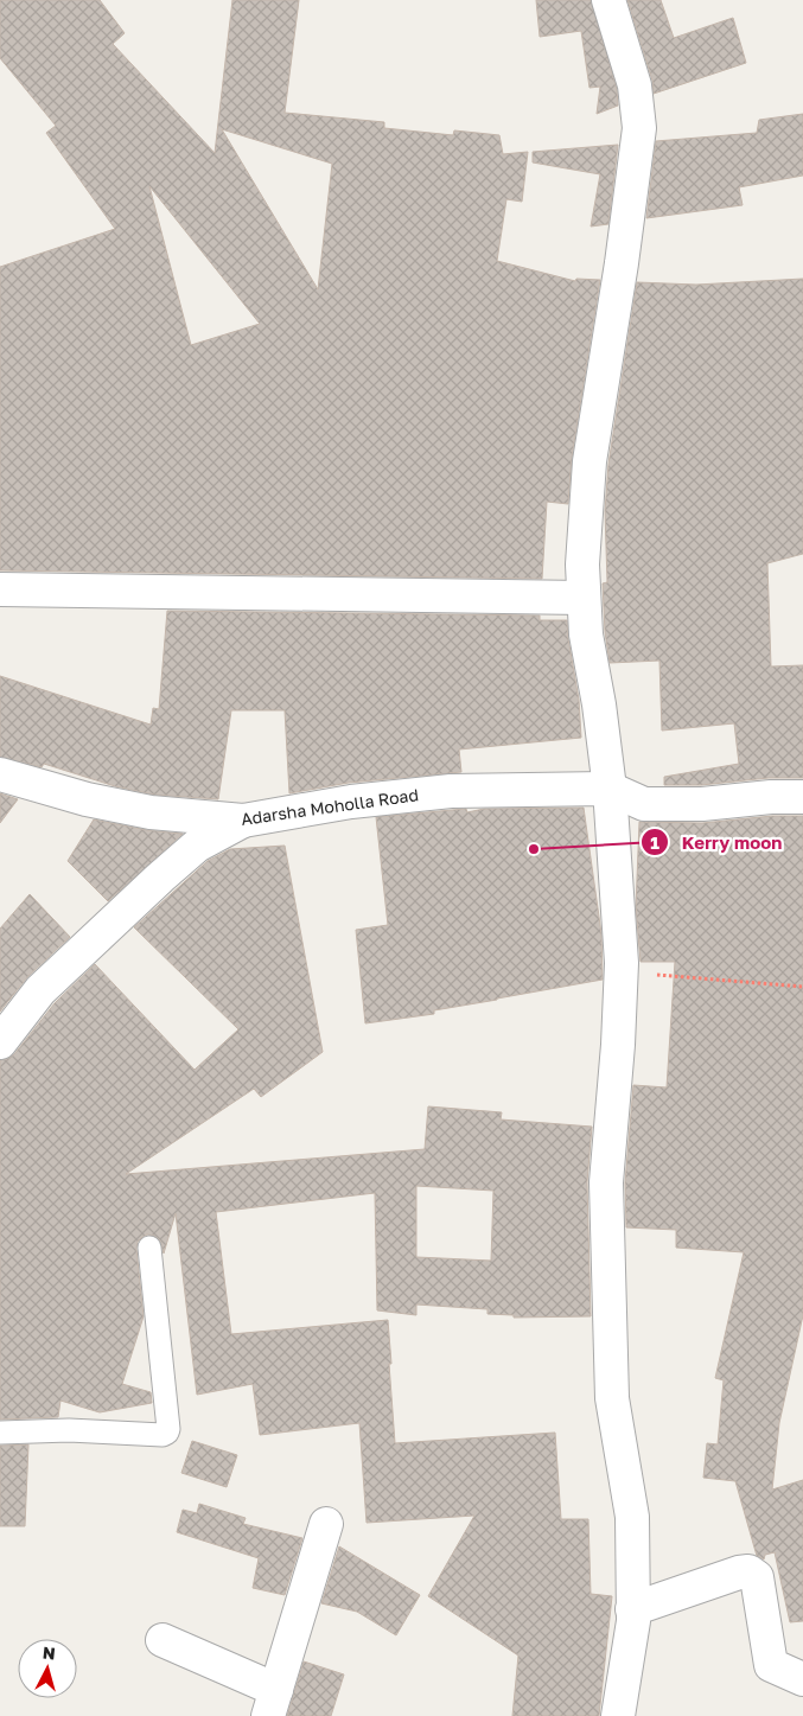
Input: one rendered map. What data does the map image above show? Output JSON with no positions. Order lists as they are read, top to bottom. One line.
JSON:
{"streets":{"street":["Adarsha Moholla Road"]},"places":["Kerry moon"],"north":"top"}
